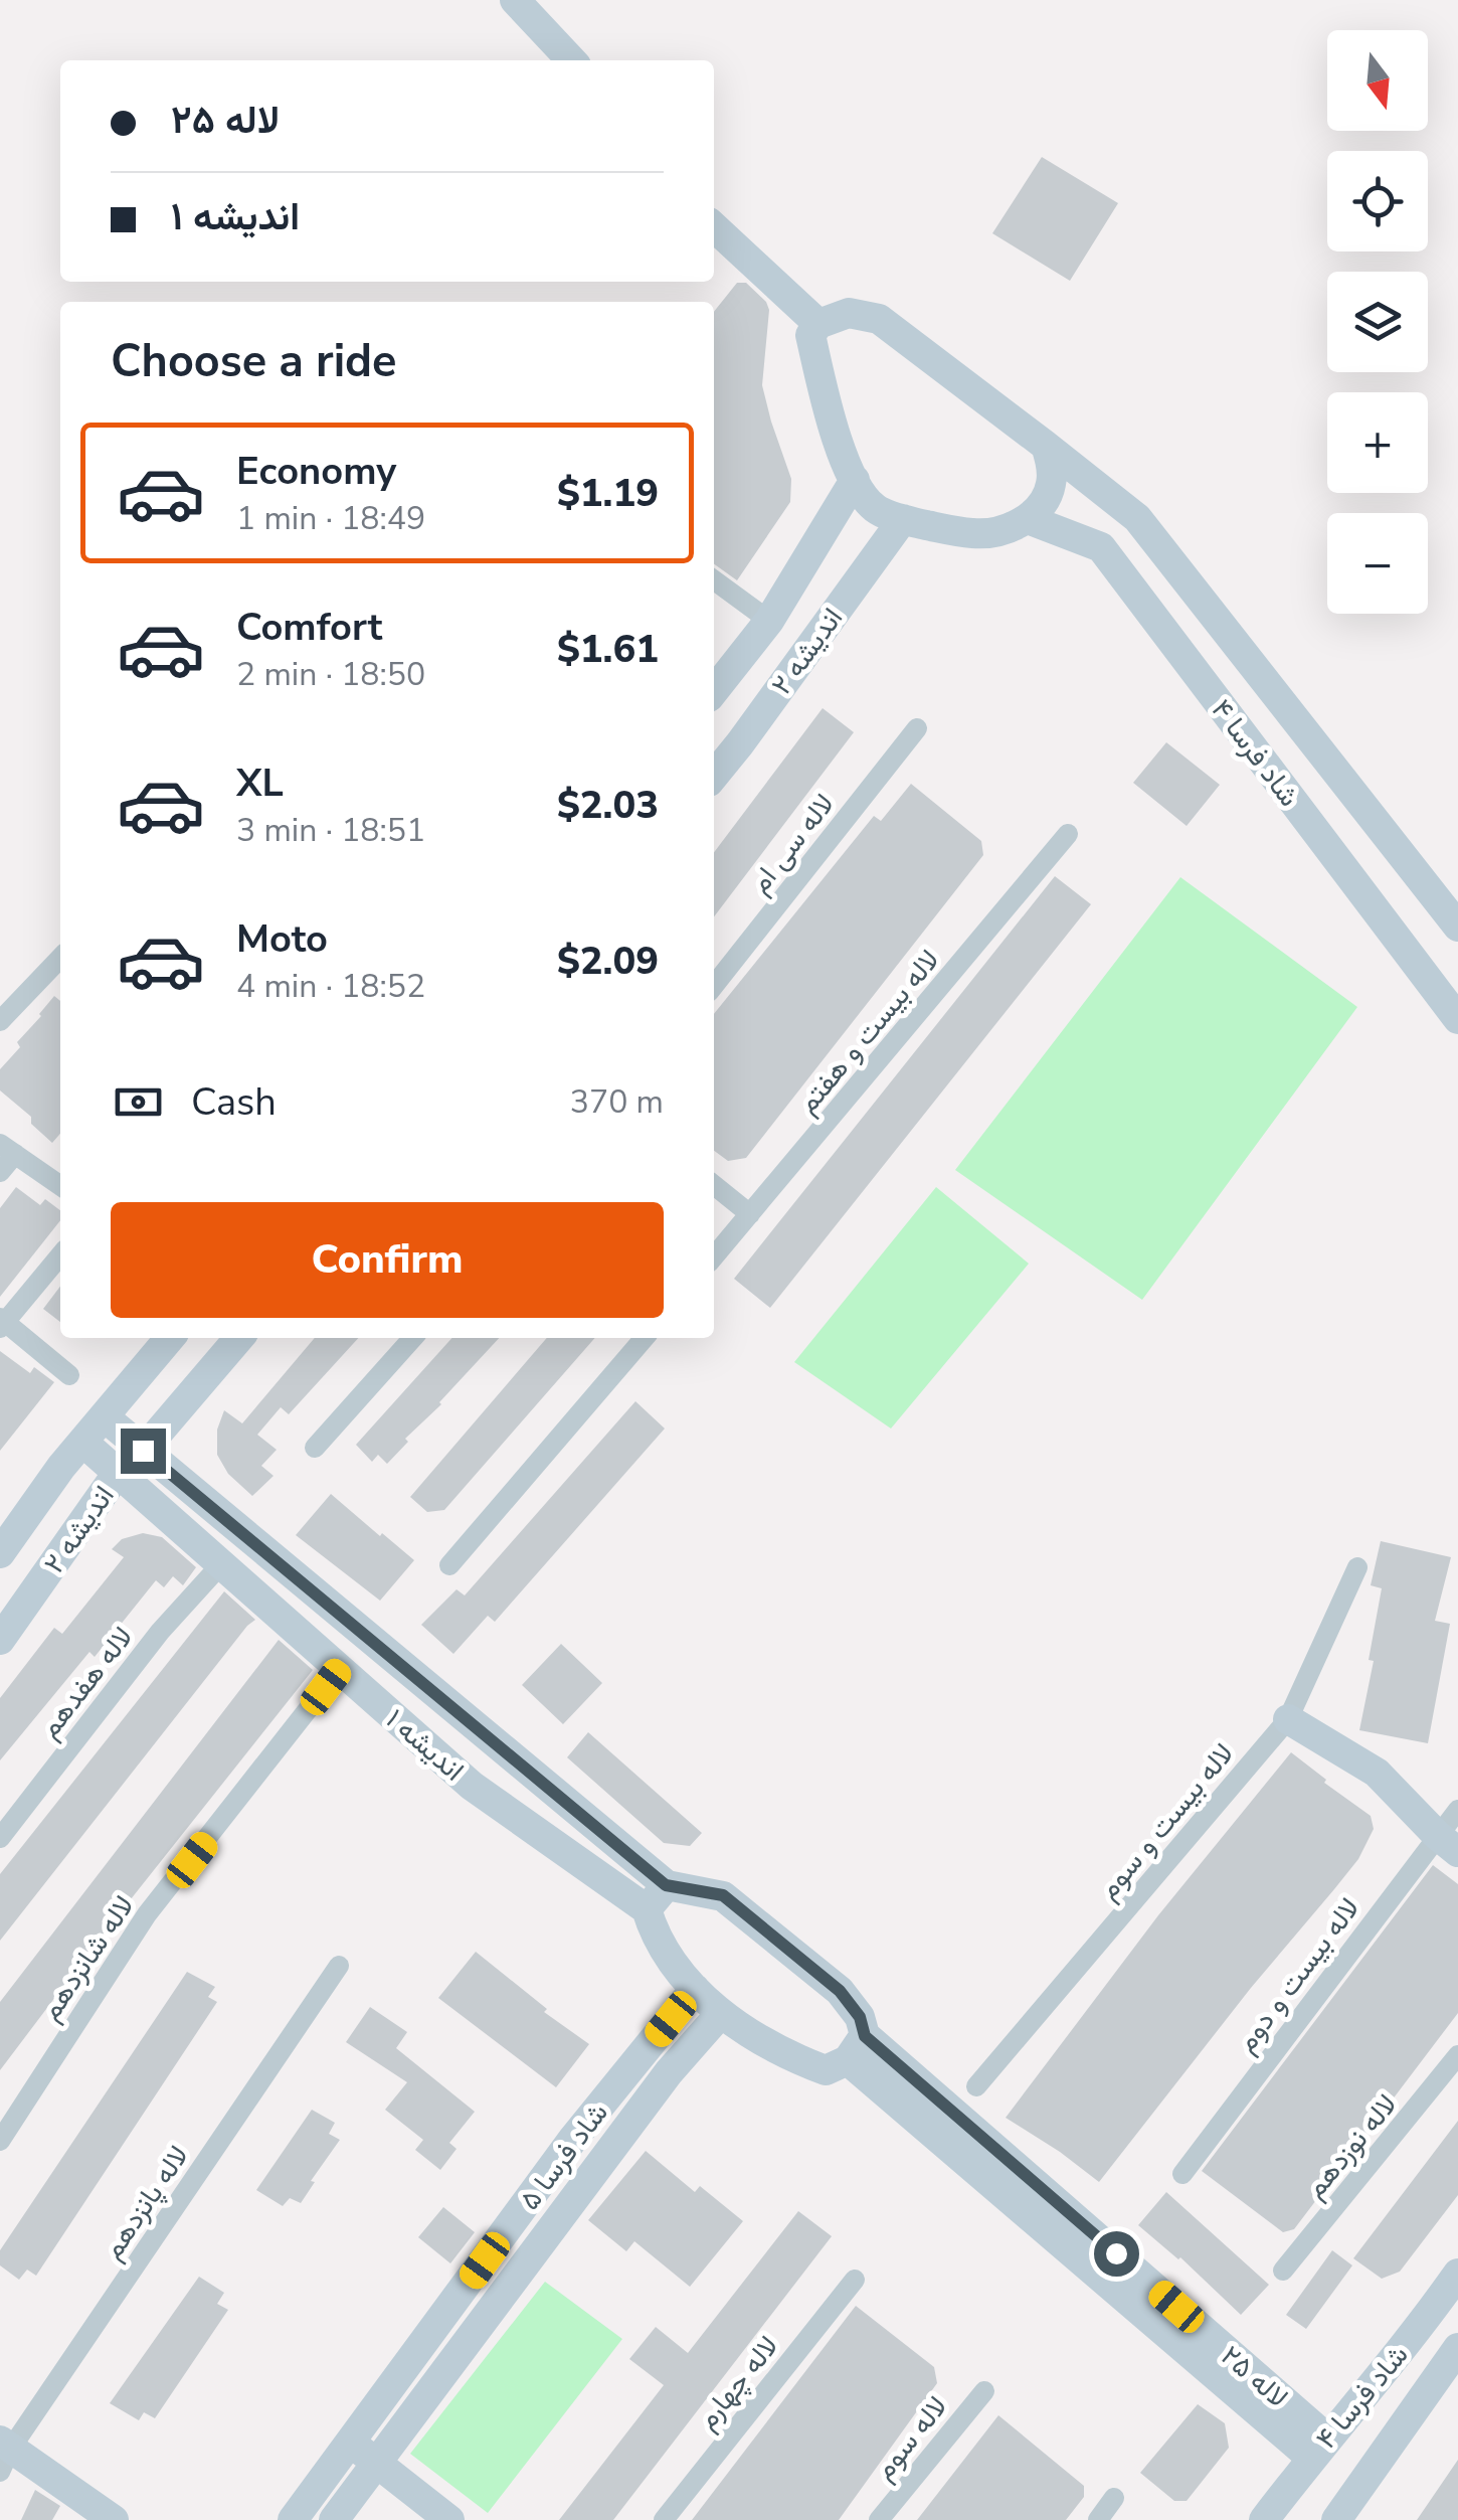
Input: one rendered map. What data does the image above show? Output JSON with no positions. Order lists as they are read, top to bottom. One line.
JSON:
{"streets":{"street":["اندیشه ۲","شاد فرسا ۴","لاله سی ام","لاله بیست و هفتم","لاله هفدهم","اندیشه ۱","لاله بیست و سوم","لاله شانزدهم","لاله بیست و دوم","لاله نوزدهم","شاد فرسا ۵","لاله پانزدهم","لاله ۲۵","لاله چهارم","لاله سوم"]},"crossings":[["اندیشه ۲","اندیشه ۱"],["شاد فرسا ۴","لاله ۲۵"],["لاله هفدهم","اندیشه ۱"],["اندیشه ۱","لاله شانزدهم"],["اندیشه ۱","لاله ۲۵"]],"north":"bottom","page":{"map_buttons":["+","−"],"banner":["لاله ۲۵","اندیشه ۱"],"heading":"Choose a ride","list":[{"name":"Economy","note":"1 min · 18:49","value":"$1.19"},{"name":"Comfort","note":"2 min · 18:50","value":"$1.61"},{"name":"XL","note":"3 min · 18:51","value":"$2.03"},{"name":"Moto","note":"4 min · 18:52","value":"$2.09"}],"pay":["Cash","370 m"],"buttons":"Confirm"}}
